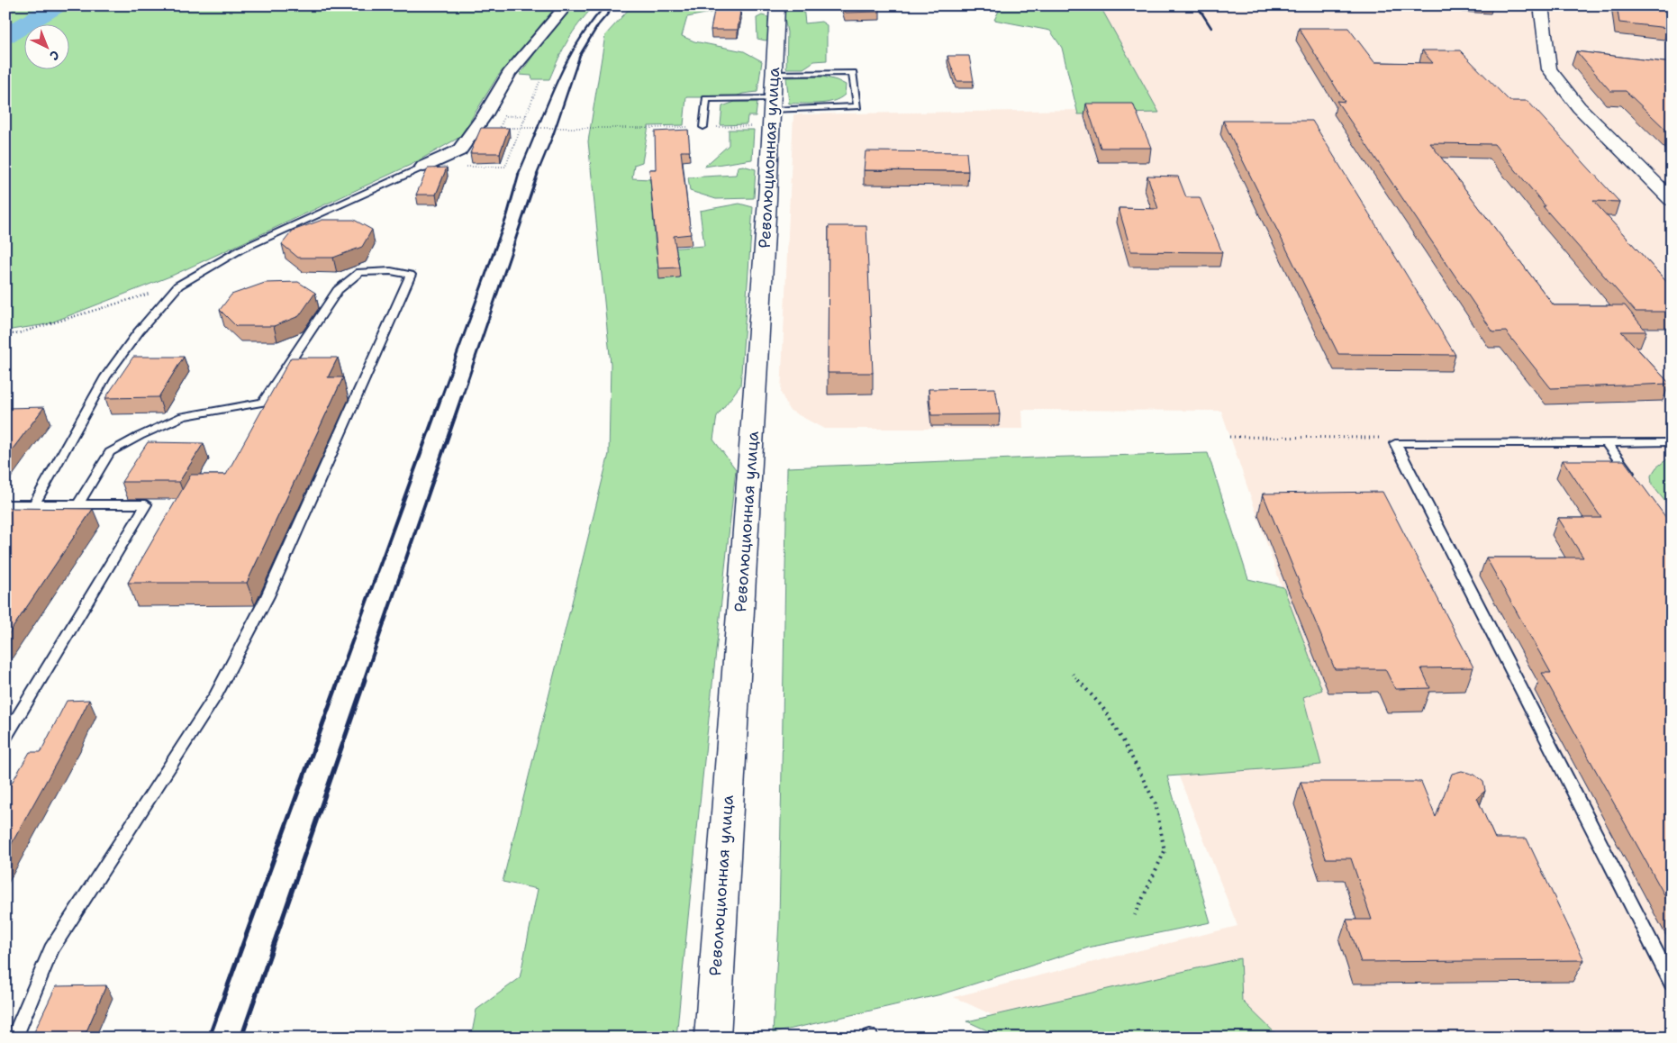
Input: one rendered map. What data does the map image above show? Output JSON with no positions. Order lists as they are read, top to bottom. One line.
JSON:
{"streets":{"street":["Революционная улица"]},"north":"bottom right"}
